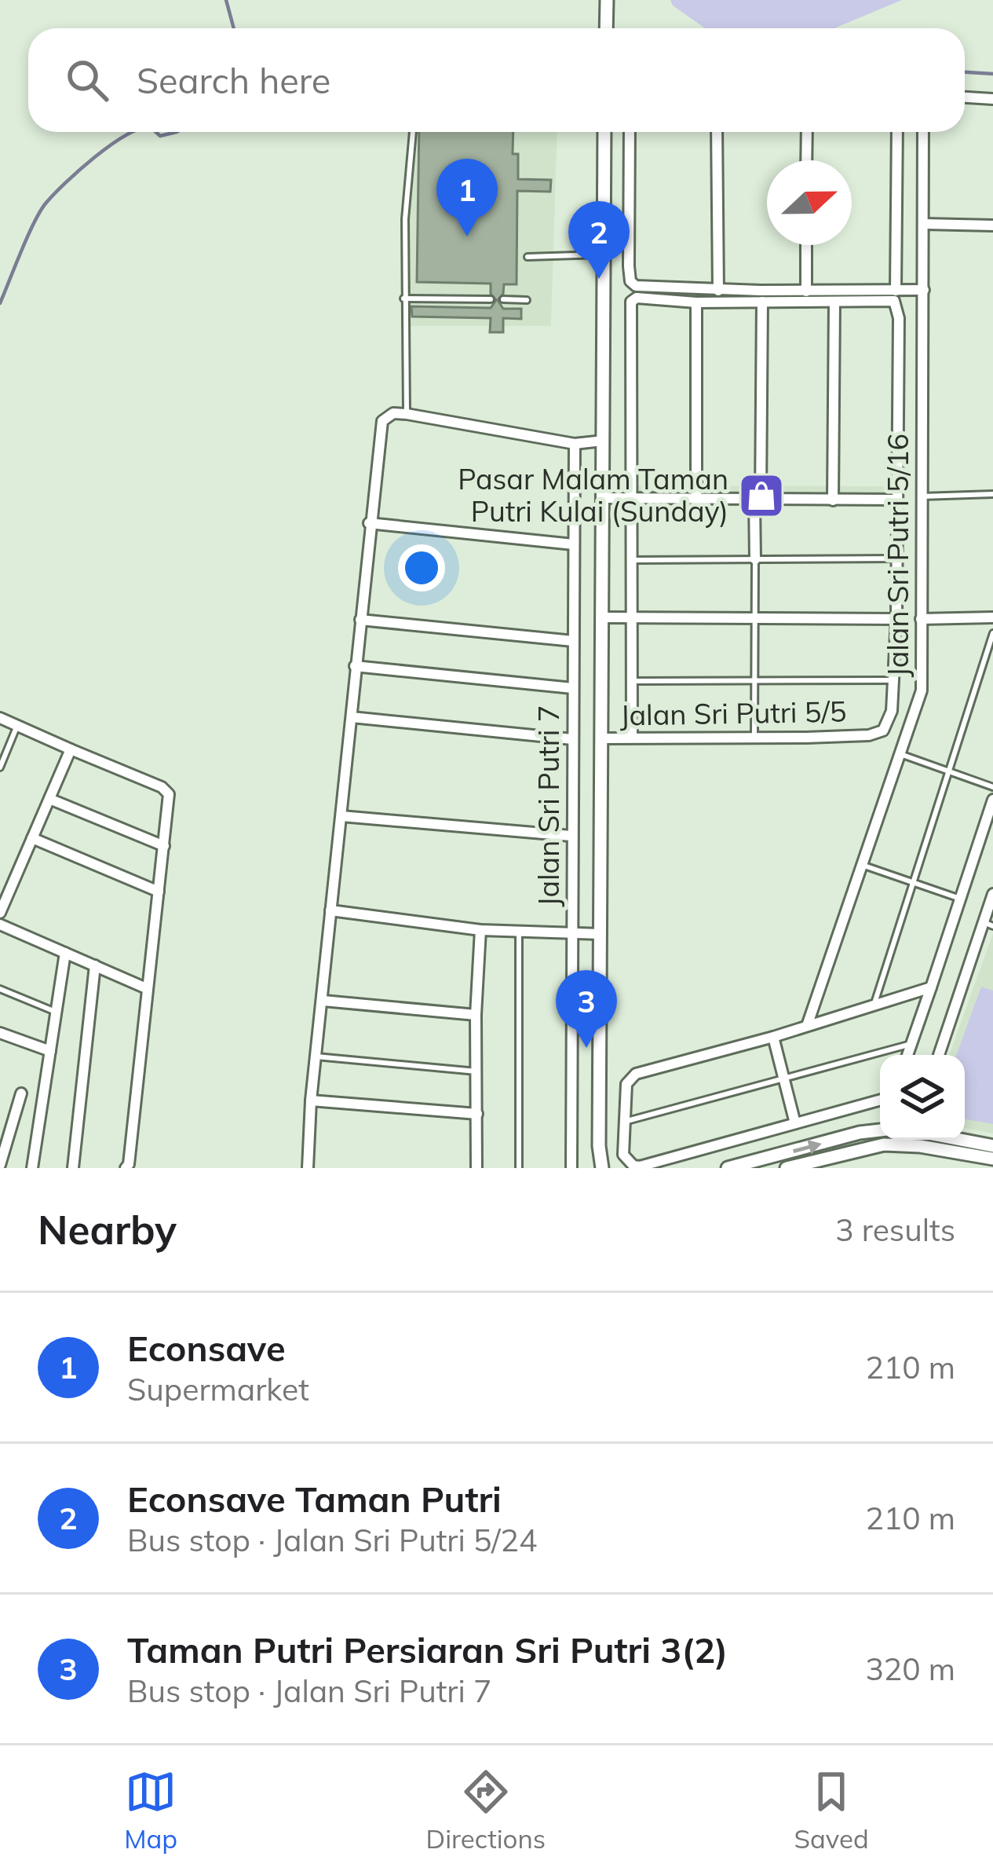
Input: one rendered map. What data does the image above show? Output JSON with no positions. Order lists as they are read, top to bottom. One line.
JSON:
{"streets":{"street":["Jalan Sri Putri 5/16","Jalan Sri Putri 5/5","Jalan Sri Putri 7"]},"places":{"shop":["Pasar Malam Taman Putri Kulai (Sunday)"]},"north":"right","page":{"search":"Search here","pins":["1","2","3"],"heading":["Nearby","3 results"],"list":[{"mark":"1","name":"Econsave","note":"Supermarket","value":"210 m"},{"mark":"2","name":"Econsave Taman Putri","note":"Bus stop · Jalan Sri Putri 5/24","value":"210 m"},{"mark":"3","name":"Taman Putri Persiaran Sri Putri 3(2)","note":"Bus stop · Jalan Sri Putri 7","value":"320 m"}],"nav":["Map","Directions","Saved"]}}
